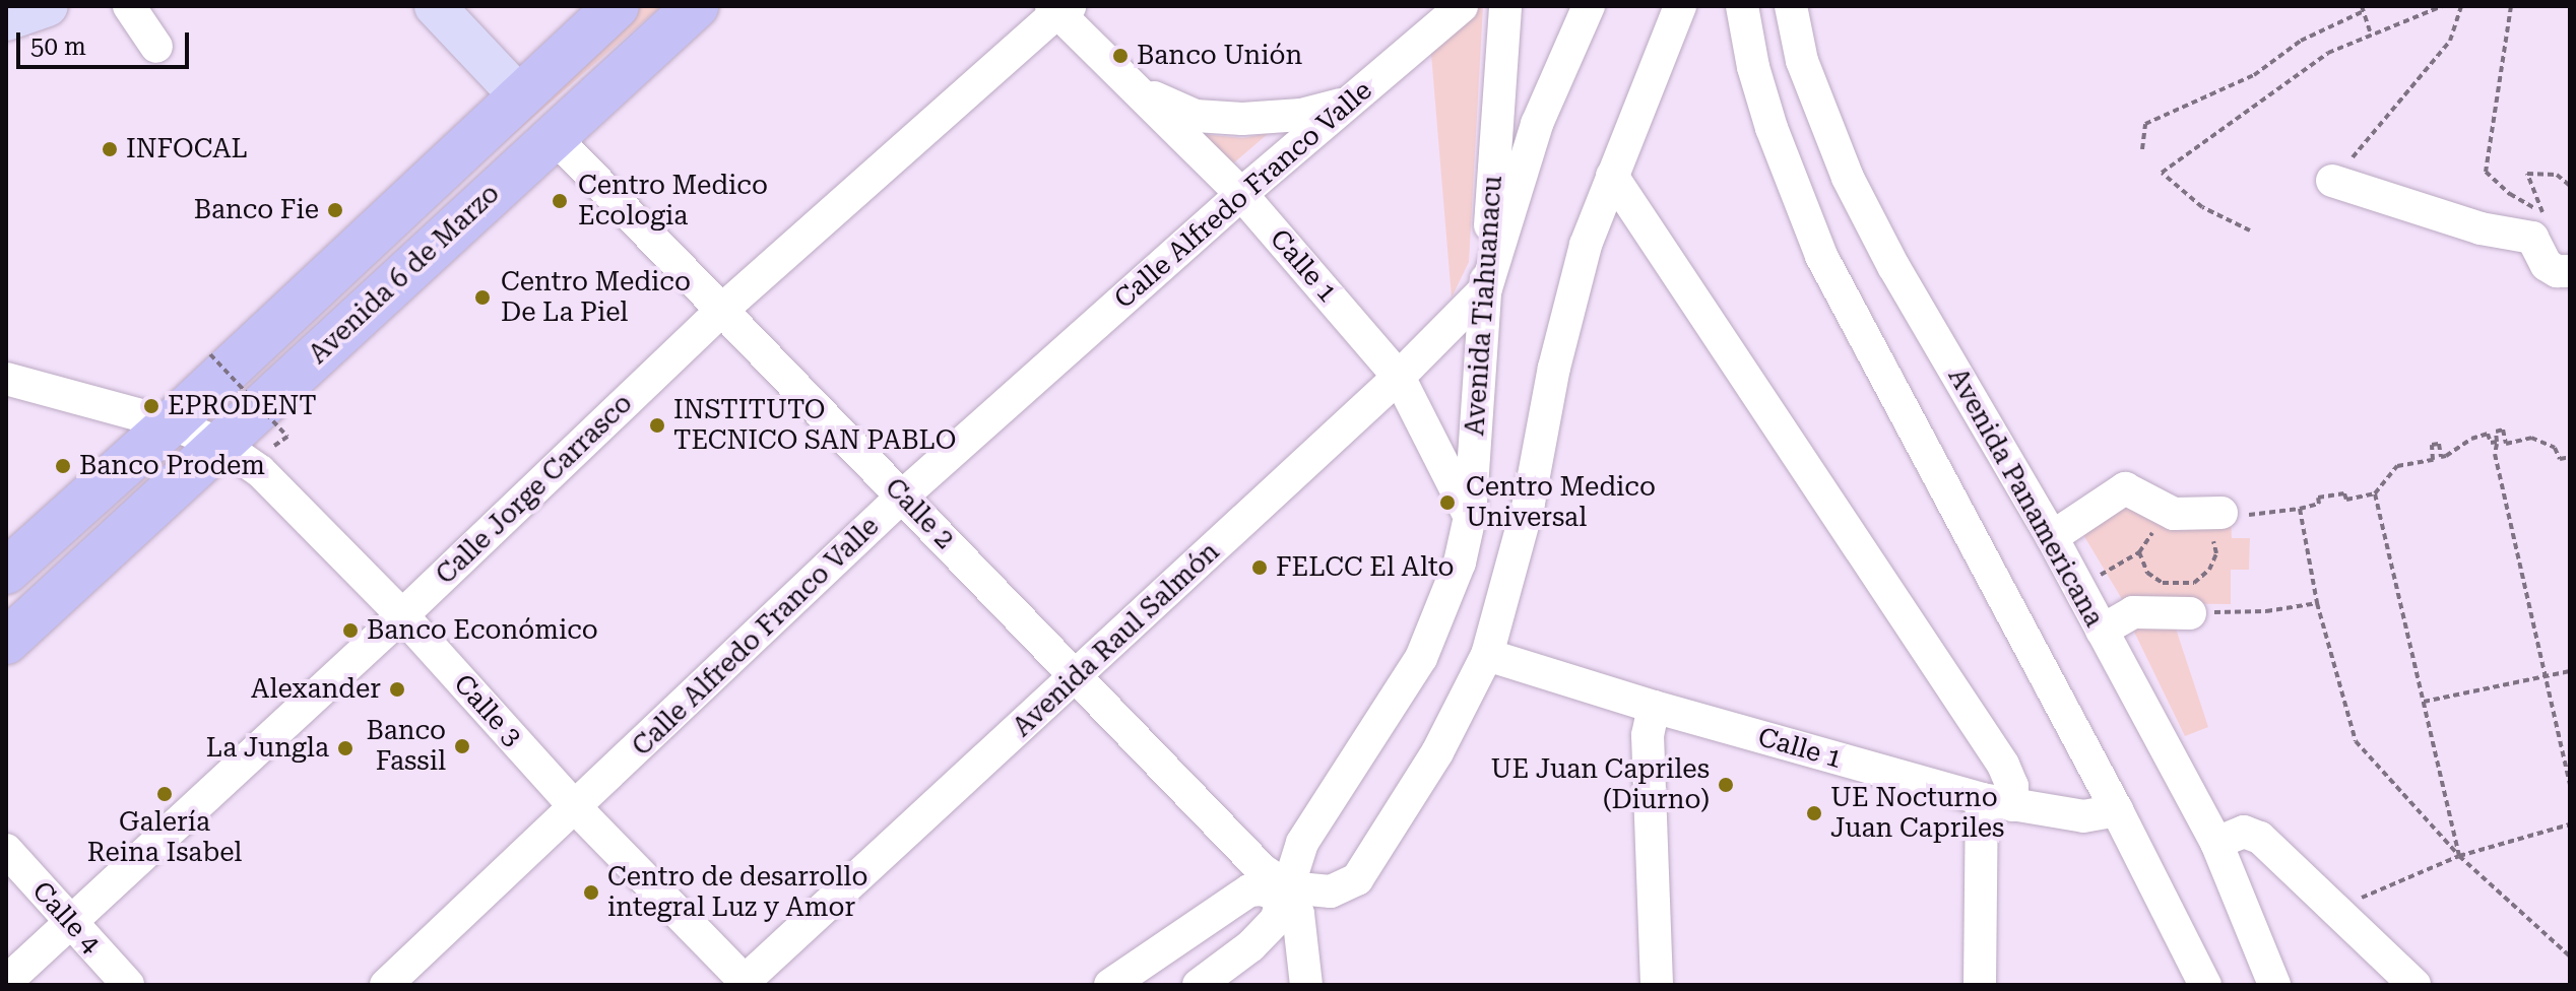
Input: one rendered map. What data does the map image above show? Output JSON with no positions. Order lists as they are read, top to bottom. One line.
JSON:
{"streets":{"highway":["Avenida 6 de Marzo"],"street":["Calle Alfredo Franco Valle","Calle 1","Avenida Tiahuanacu","Calle Jorge Carrasco","Avenida Panamericana","Calle 2","Avenida Raul Salmón","Calle 3","Calle 4"]},"crossings":[["Calle Alfredo Franco Valle","Calle 1"],["Calle Alfredo Franco Valle","Calle 2"],["Calle Alfredo Franco Valle","Calle 3"],["Calle 1","Avenida Tiahuanacu"],["Calle 1","Calle Jorge Carrasco"],["Calle 1","Avenida Raul Salmón"],["Avenida 6 de Marzo","Calle 2"],["Avenida 6 de Marzo","Calle 3"],["Avenida Tiahuanacu","Calle 2"],["Avenida Tiahuanacu","Avenida Raul Salmón"],["Calle Jorge Carrasco","Calle 2"],["Calle Jorge Carrasco","Calle 3"],["Calle Jorge Carrasco","Calle 4"],["Calle 2","Avenida Raul Salmón"],["Avenida Raul Salmón","Calle 3"]],"places":["Banco Unión","INFOCAL","Centro Medico Ecologia","Banco Fie","Centro Medico De La Piel","EPRODENT","INSTITUTO TECNICO SAN PABLO","Banco Prodem","Centro Medico Universal","FELCC El Alto","Banco Económico","Alexander","Banco Fassil","La Jungla","UE Juan Capriles (Diurno)","Galería Reina Isabel","UE Nocturno Juan Capriles","Centro de desarrollo integral Luz y Amor"],"scale_bar":"50 m"}
